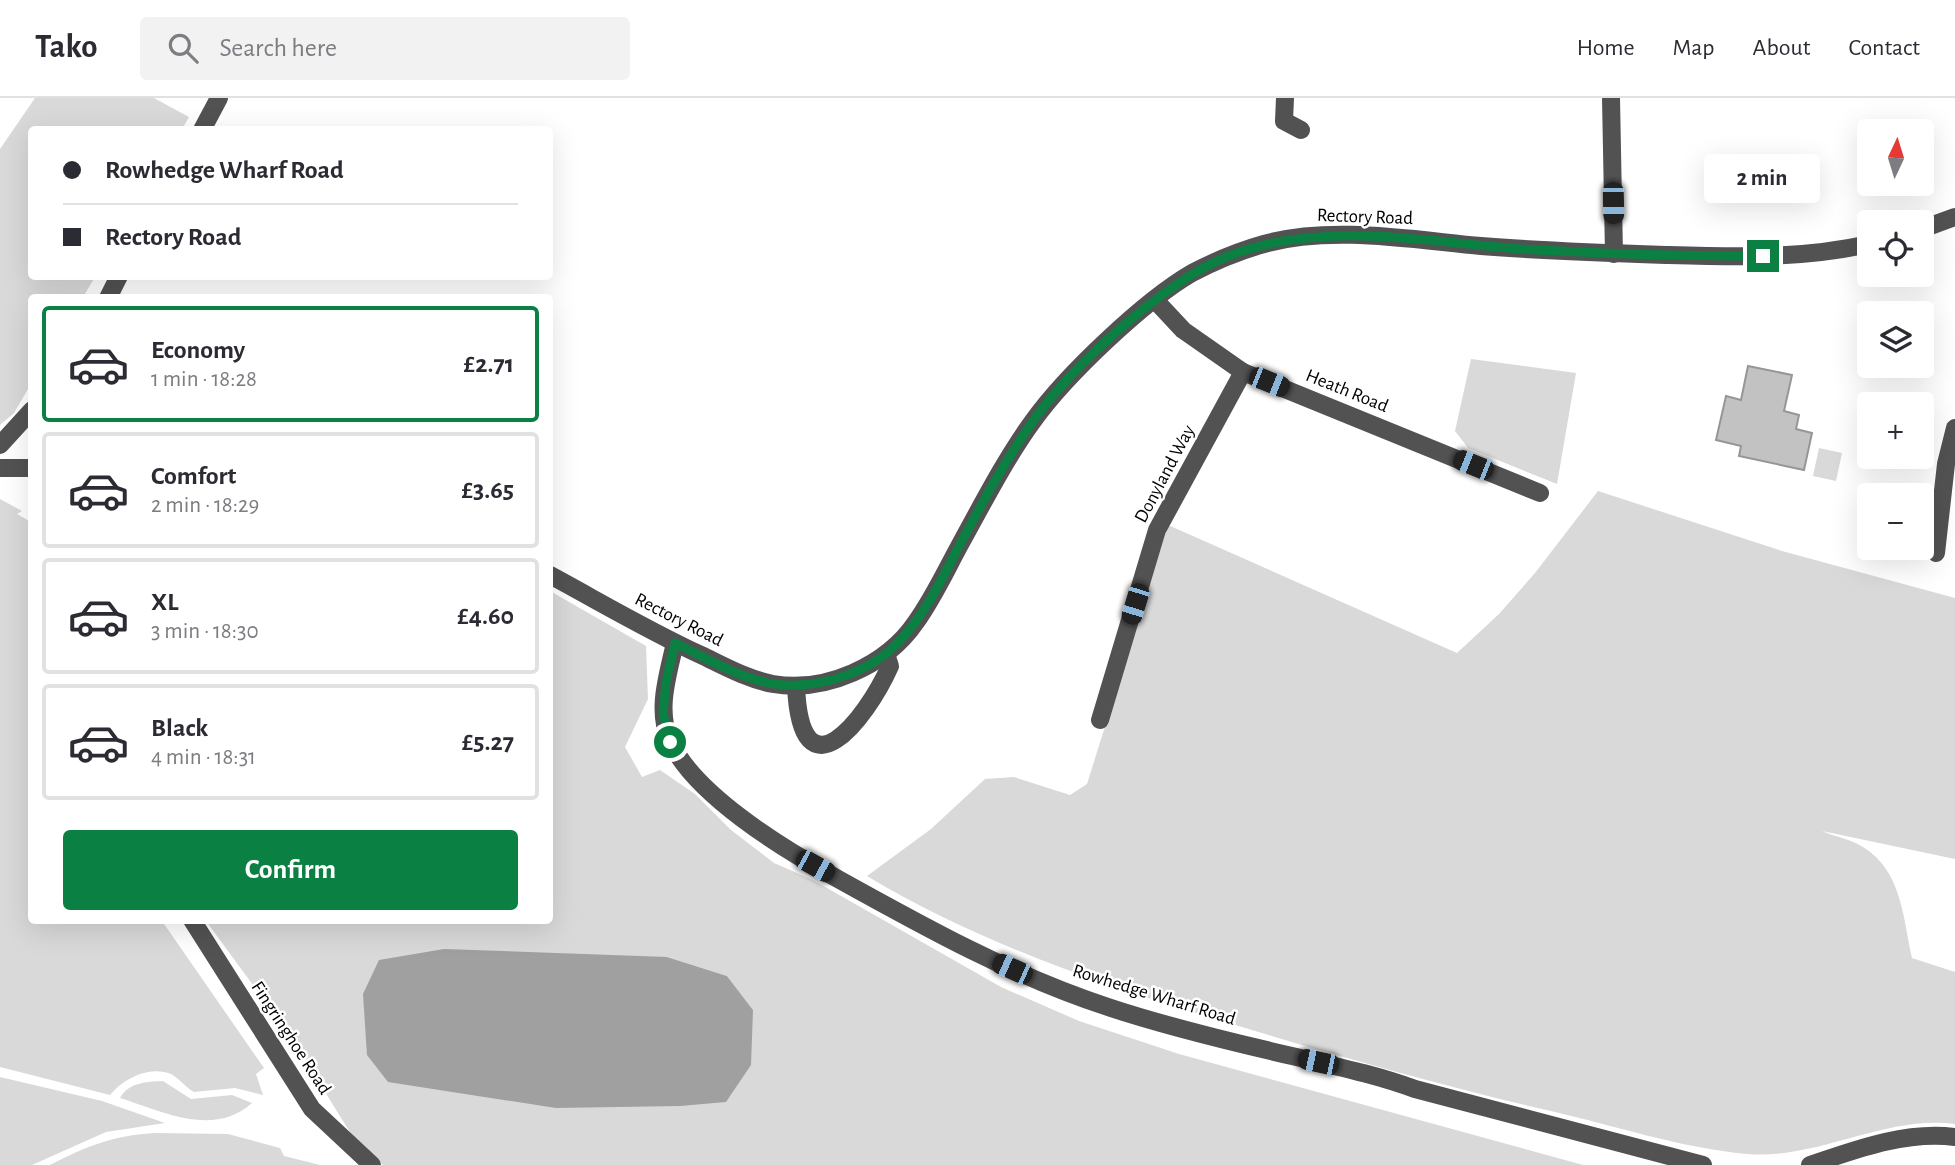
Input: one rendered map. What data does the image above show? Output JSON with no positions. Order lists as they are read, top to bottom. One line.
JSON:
{"streets":{"street":["Rectory Road","Heath Road","Donyland Way","Rowhedge Wharf Road","Fingringhoe Road"]},"crossings":[["Rectory Road","Heath Road"],["Rectory Road","Rowhedge Wharf Road"],["Heath Road","Donyland Way"]],"north":"top","page":{"header":"Tako","search":"Search here","nav":["Home","Map","About","Contact"],"map_buttons":["+","−"],"banner":["Rowhedge Wharf Road","Rectory Road"],"bubble":"2 min","list":[{"name":"Economy","note":"1 min · 18:28","value":"£2.71"},{"name":"Comfort","note":"2 min · 18:29","value":"£3.65"},{"name":"XL","note":"3 min · 18:30","value":"£4.60"},{"name":"Black","note":"4 min · 18:31","value":"£5.27"}],"buttons":"Confirm"}}
